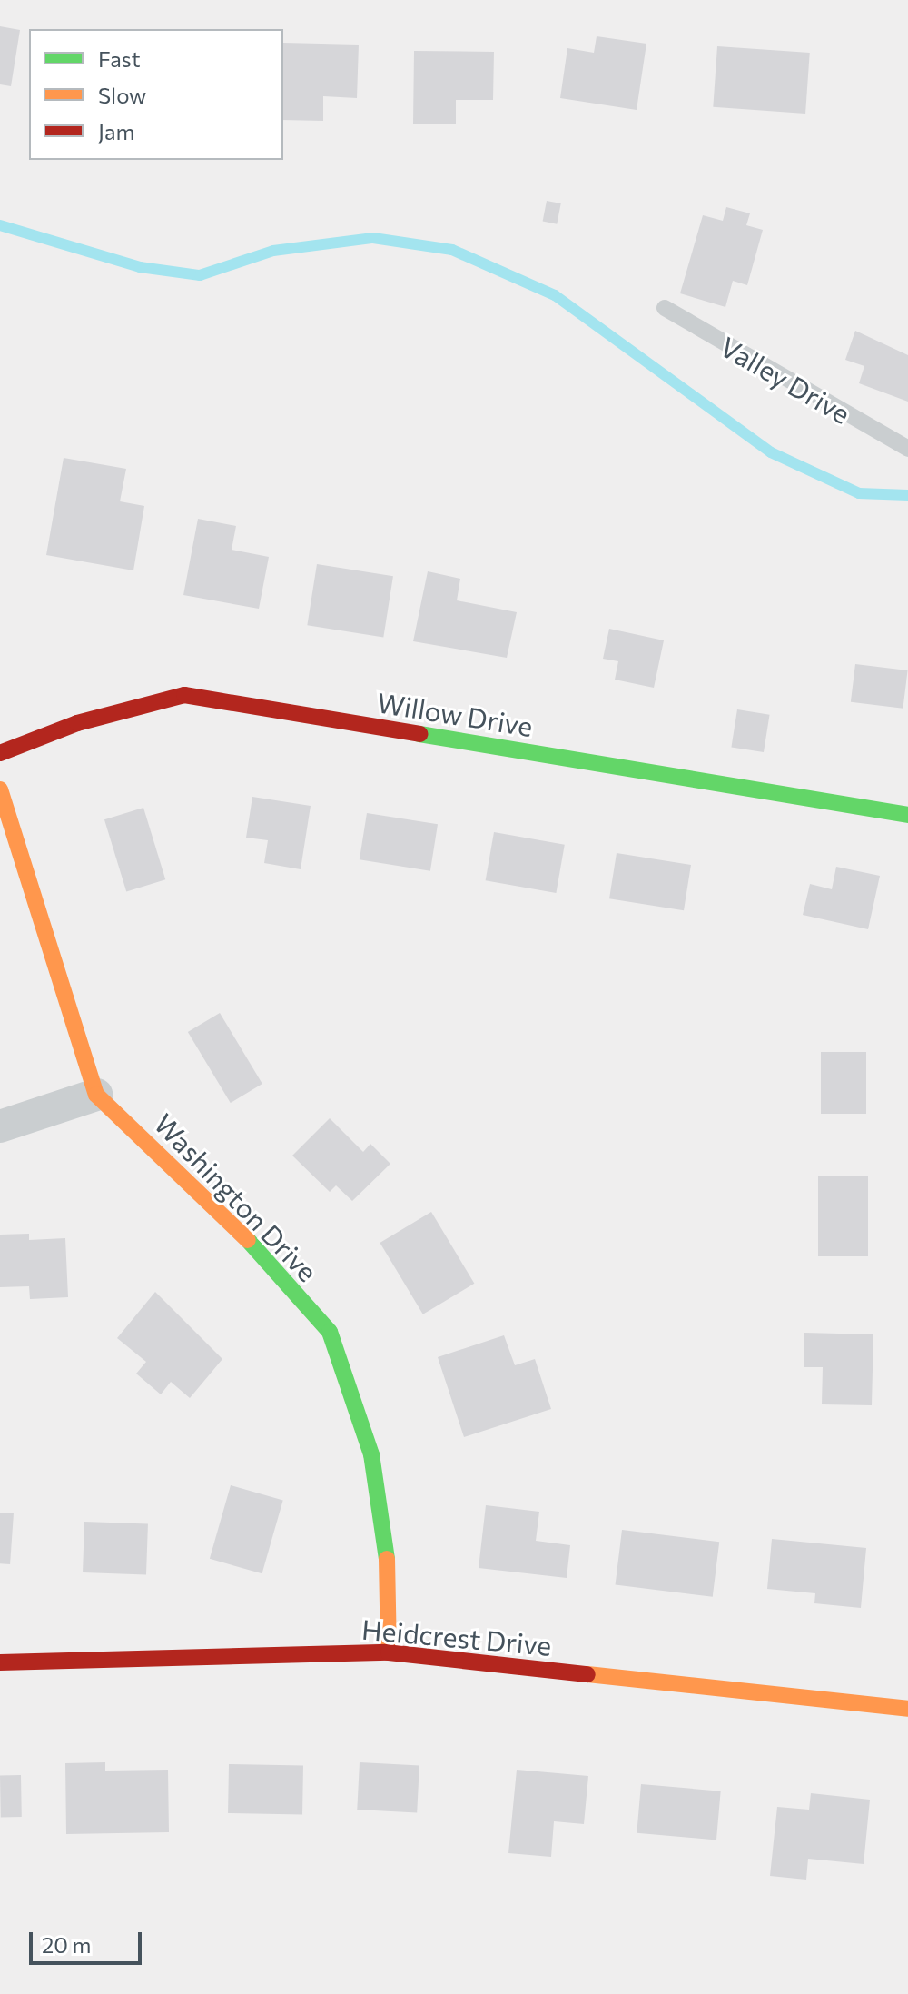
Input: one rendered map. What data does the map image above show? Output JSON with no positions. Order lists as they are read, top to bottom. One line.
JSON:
{"streets":{"street":["Willow Drive","Washington Drive","Heidcrest Drive"],"lane":["Valley Drive"]},"crossings":[["Washington Drive","Heidcrest Drive"]],"legend":["Fast","Slow","Jam"],"scale_bar":"20 m"}
